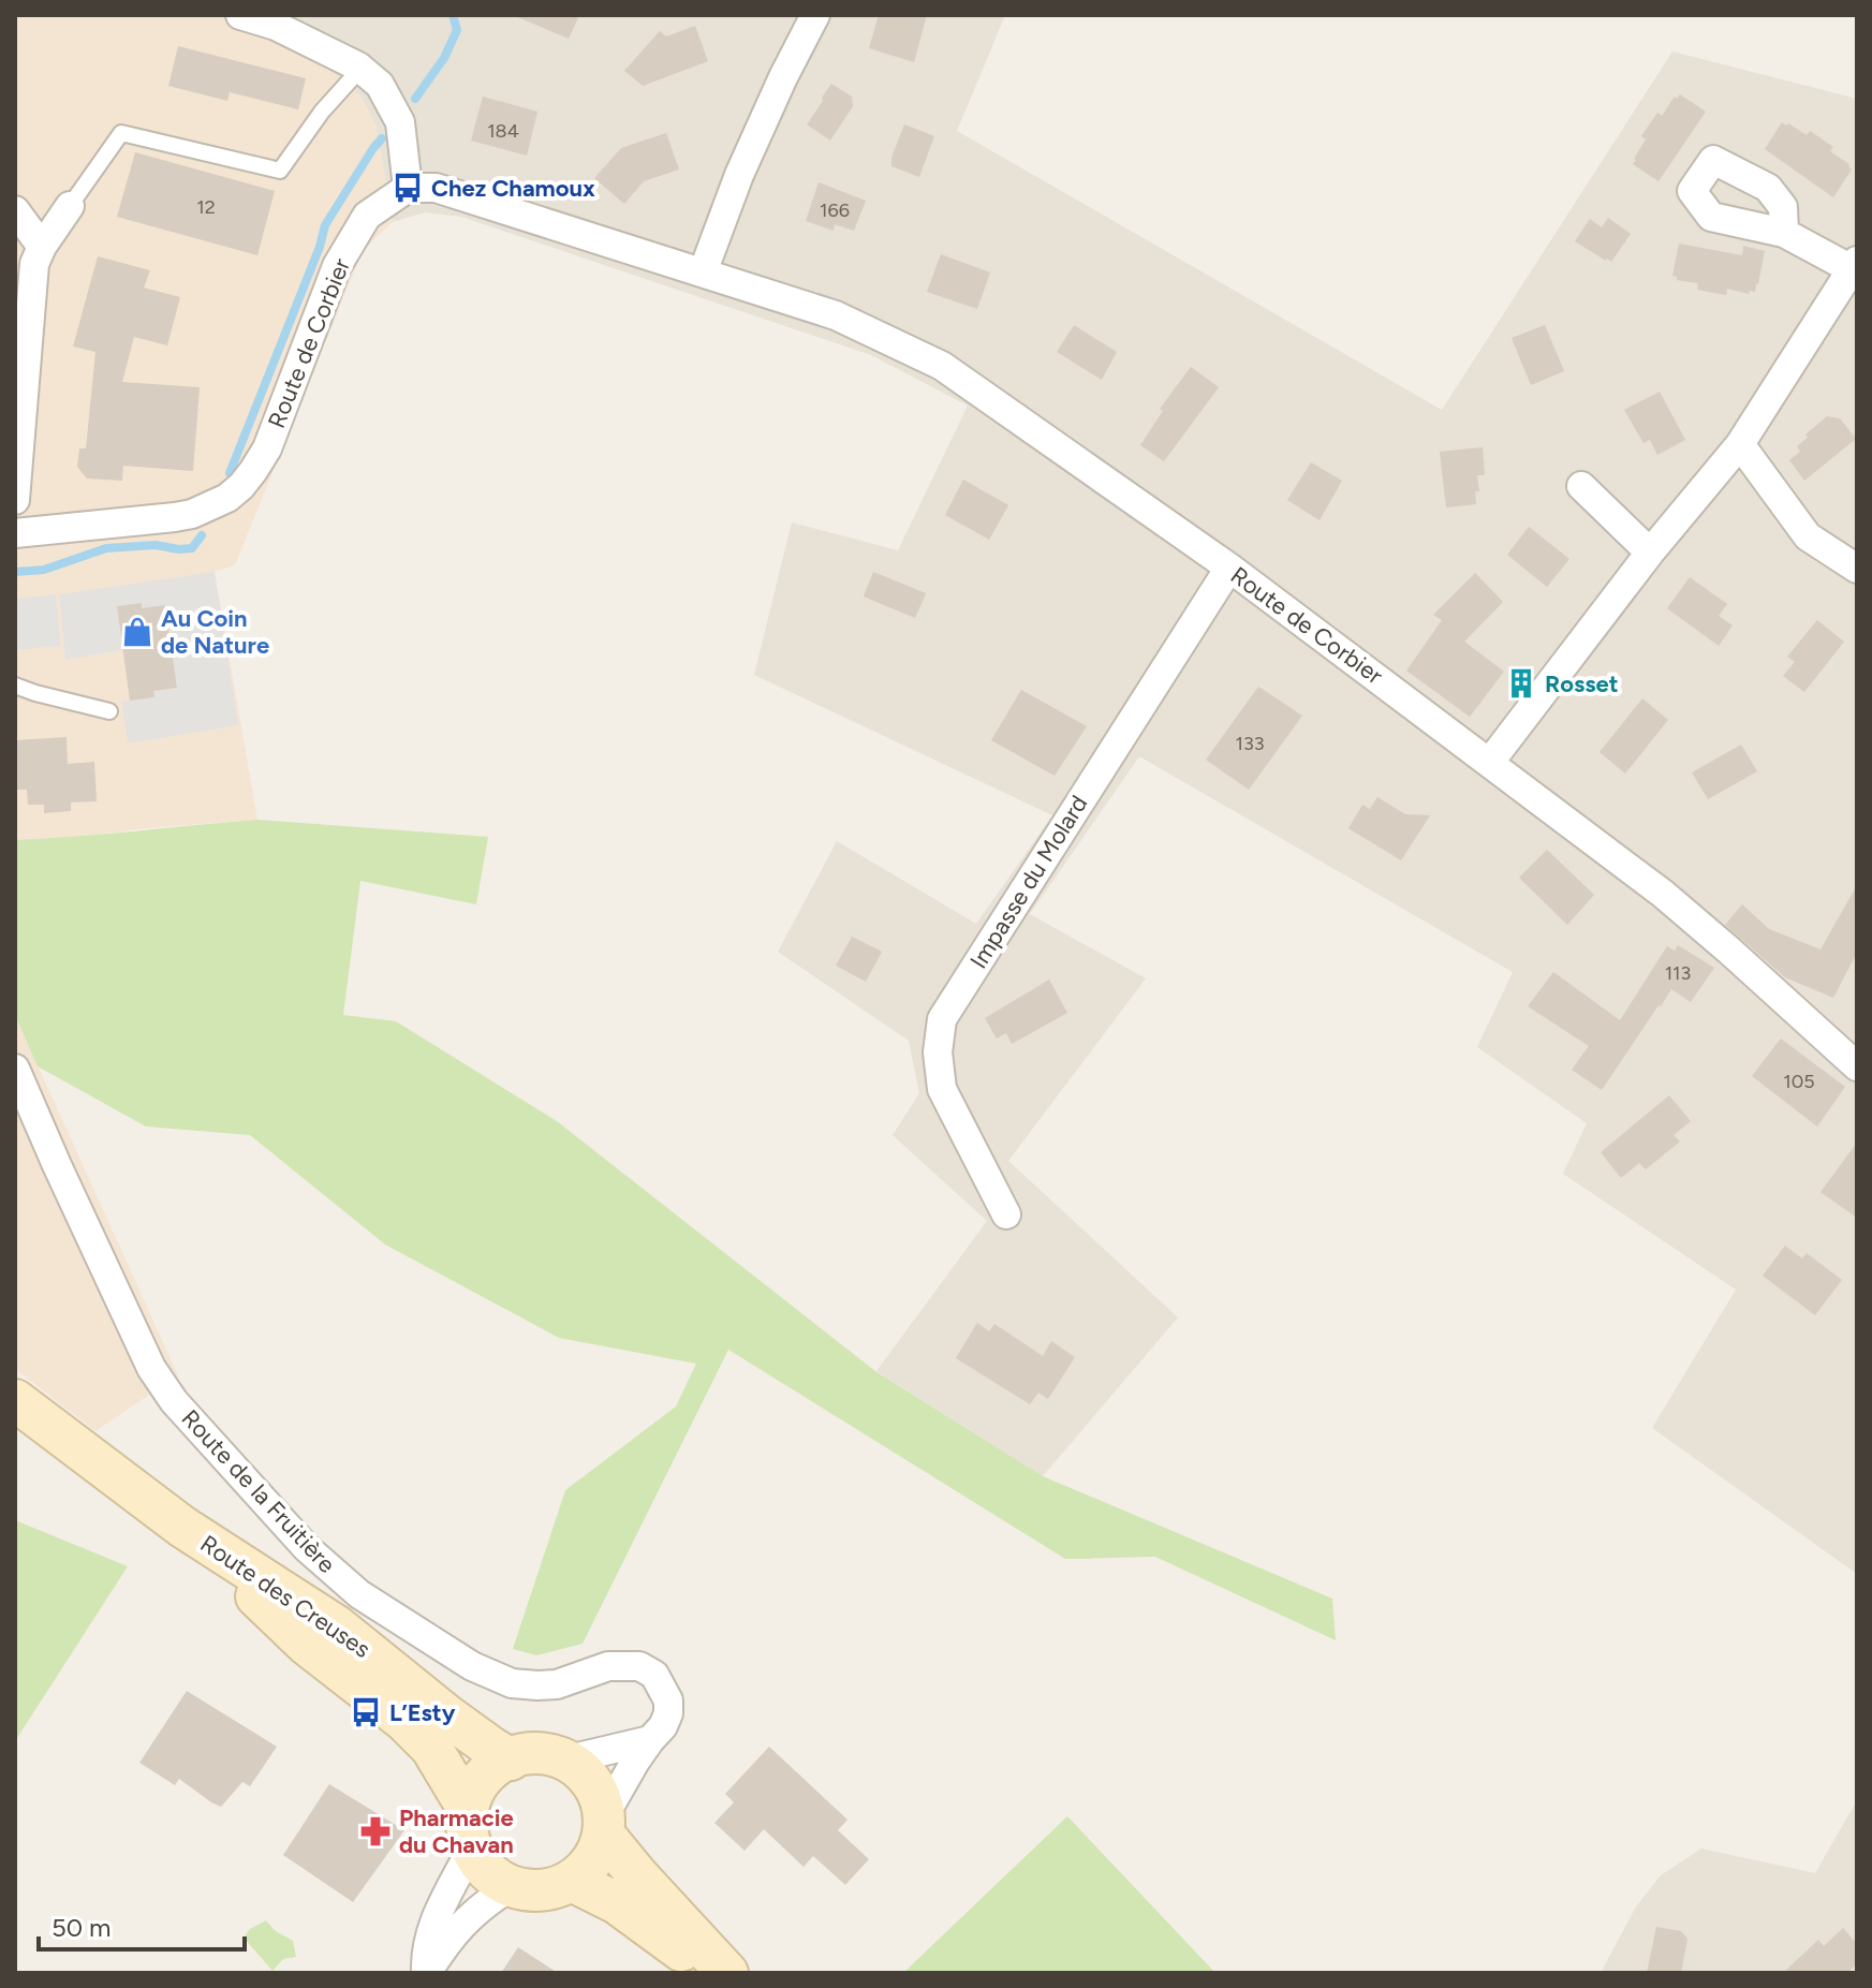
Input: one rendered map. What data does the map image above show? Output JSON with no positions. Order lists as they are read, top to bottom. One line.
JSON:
{"streets":{"main road":["Route des Creuses"],"street":["Route de Corbier","Impasse du Molard","Route de la Fruitière"]},"crossings":[["Route de Corbier","Impasse du Molard"],["Route de la Fruitière","Route des Creuses"]],"places":{"bus stop":["Chez Chamoux","L’Esty"],"shop":["Au Coin de Nature"],"building":["Rosset"],"pharmacy":["Pharmacie du Chavan"]},"house_numbers":["184","12","166","133","113","105"],"scale_bar":"50 m"}
